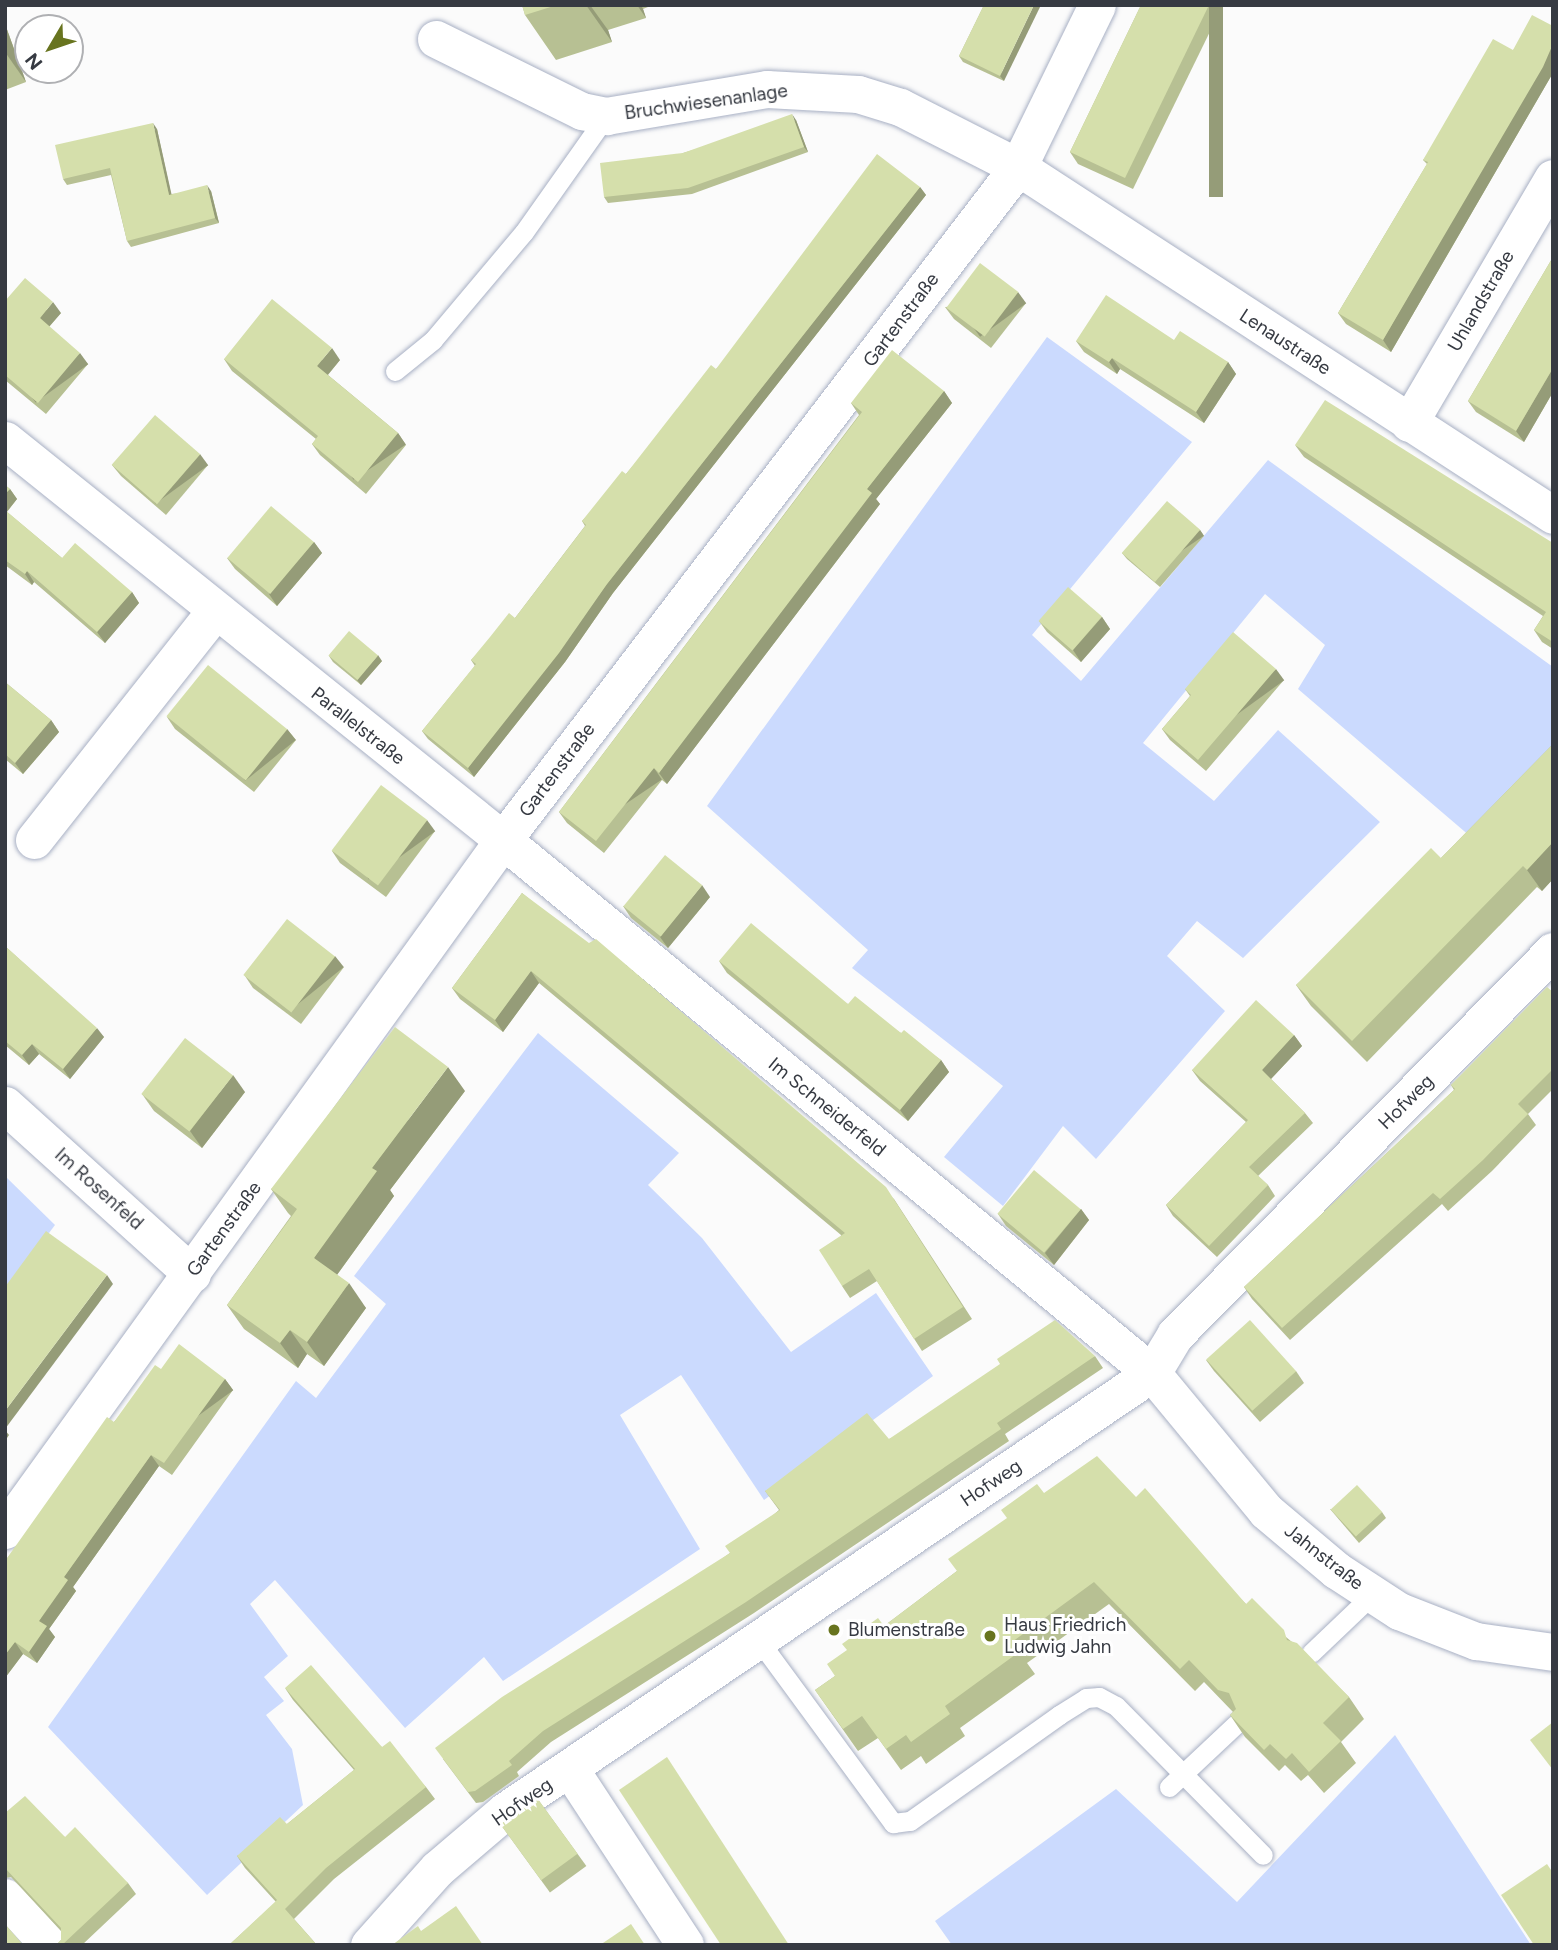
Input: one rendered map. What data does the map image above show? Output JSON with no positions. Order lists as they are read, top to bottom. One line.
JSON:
{"streets":{"street":["Bruchwiesenanlage","Uhlandstraße","Gartenstraße","Lenaustraße","Parallelstraße","Hofweg","Im Schneiderfeld","Im Rosenfeld","Jahnstraße"]},"crossings":[["Bruchwiesenanlage","Gartenstraße"],["Bruchwiesenanlage","Lenaustraße"],["Uhlandstraße","Lenaustraße"],["Gartenstraße","Lenaustraße"],["Gartenstraße","Parallelstraße"],["Gartenstraße","Im Schneiderfeld"],["Gartenstraße","Im Rosenfeld"],["Parallelstraße","Im Schneiderfeld"],["Hofweg","Im Schneiderfeld"],["Hofweg","Jahnstraße"],["Im Schneiderfeld","Jahnstraße"]],"places":["Blumenstraße","Haus Friedrich Ludwig Jahn"],"north":"bottom left"}
